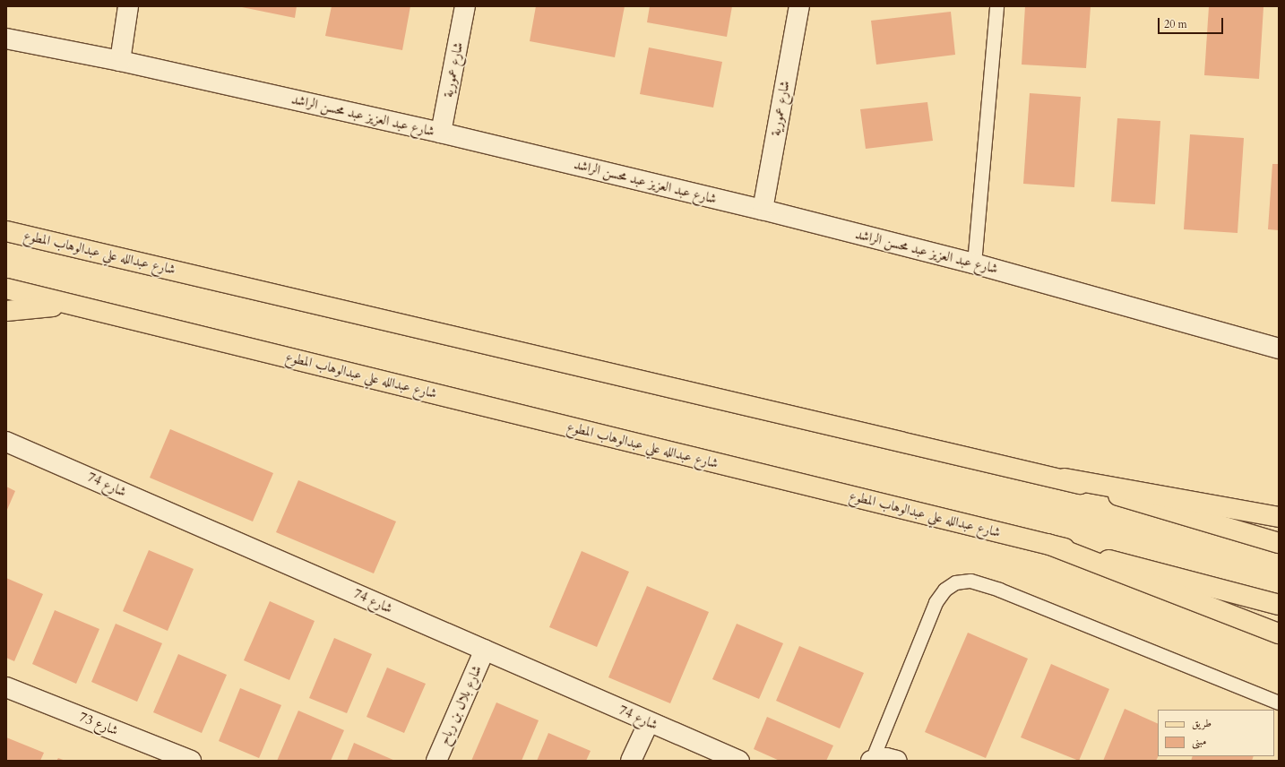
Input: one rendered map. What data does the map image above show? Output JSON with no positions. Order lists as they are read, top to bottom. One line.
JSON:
{"streets":{"main road":["شارع عبدالله علي عبدالوهاب المطوع"],"street":["شارع عمورية","شارع عبد العزيز عبد محسن الراشد","شارع 74","شارع بلال بن رباح","شارع 73"]},"crossings":[["شارع عمورية","شارع عبد العزيز عبد محسن الراشد"],["شارع 74","شارع بلال بن رباح"]],"legend":["طريق","مبنى"],"scale_bar":"20 m"}
